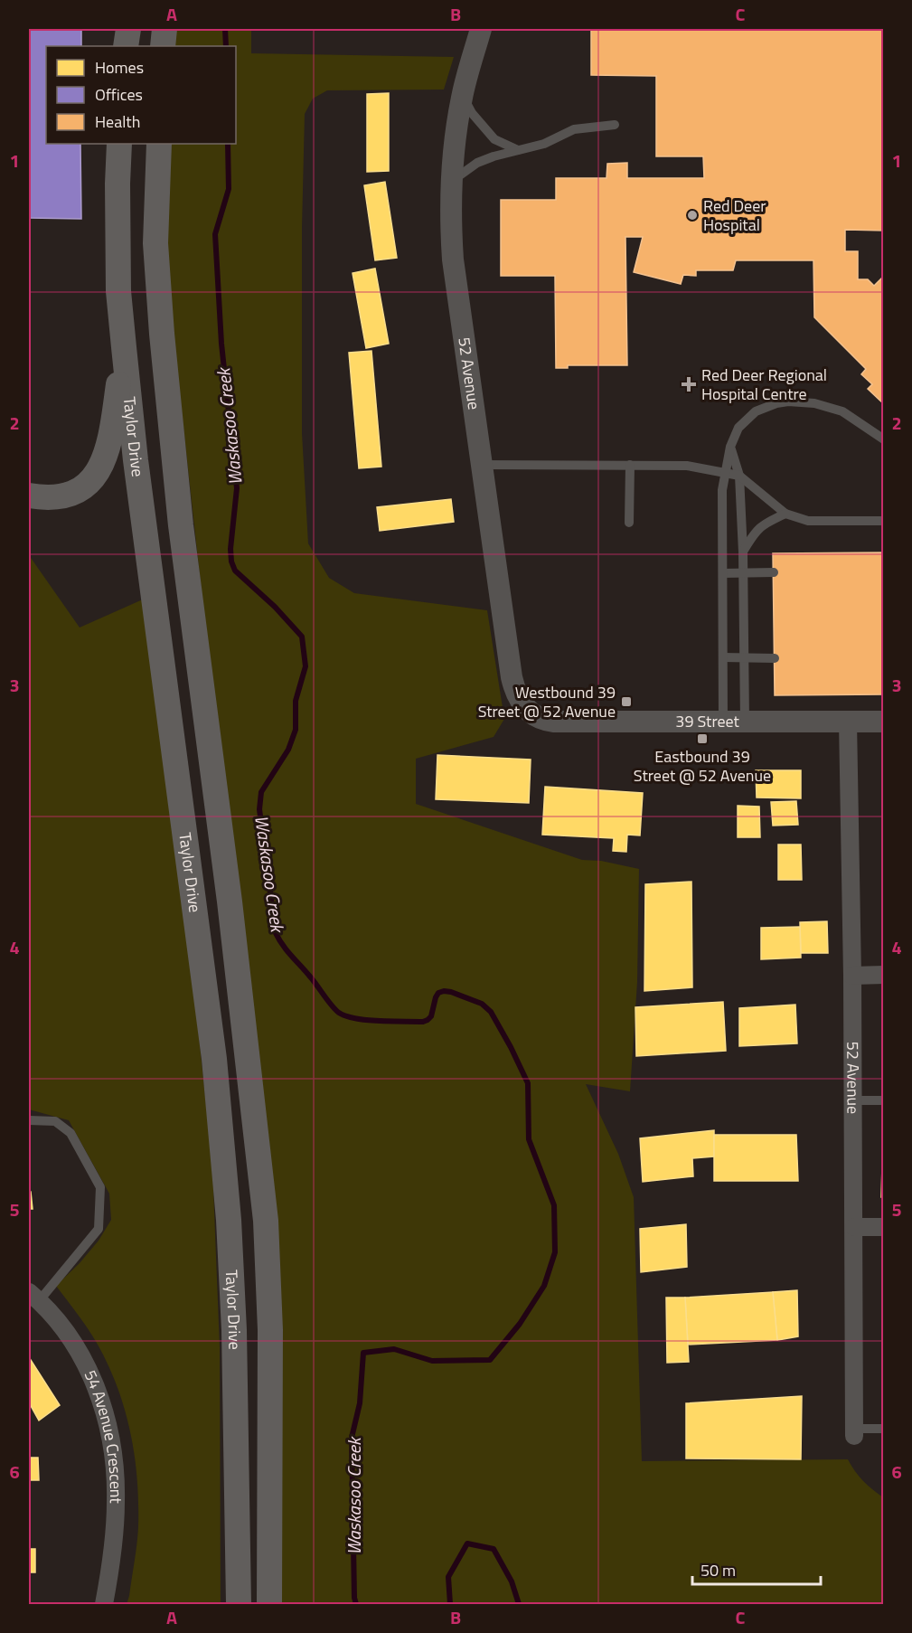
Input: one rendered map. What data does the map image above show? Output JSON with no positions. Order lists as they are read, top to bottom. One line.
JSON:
{"streets":{"main road":["Taylor Drive"],"street":["52 Avenue","39 Street","54 Avenue Crescent"]},"crossings":[["52 Avenue","39 Street"]],"water":["Waskasoo Creek"],"places":{"other":["Red Deer Hospital"],"health":["Red Deer Regional Hospital Centre"],"transit":["Westbound 39 Street @ 52 Avenue","Eastbound 39 Street @ 52 Avenue"]},"legend":["Homes","Offices","Health"],"scale_bar":"50 m","grid":{"columns":["A","B","C"],"rows":["1","2","3","4","5","6"]}}
